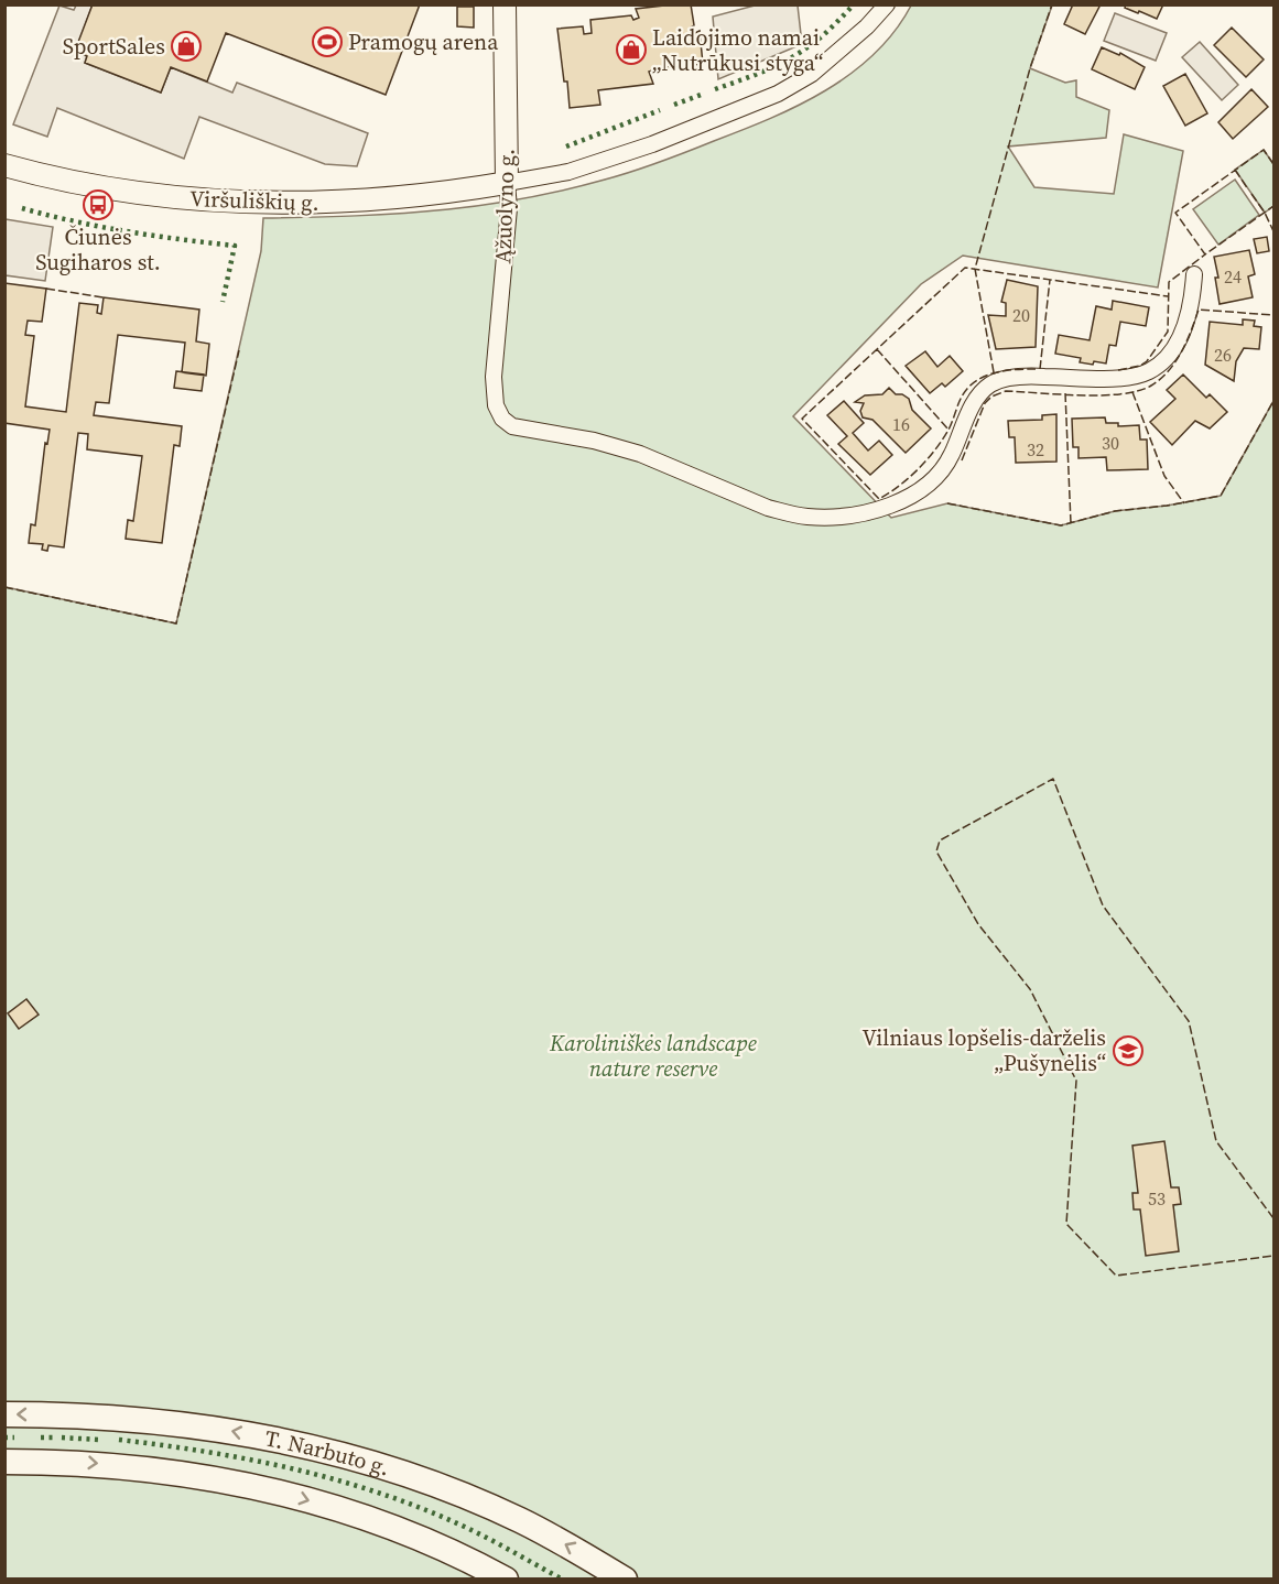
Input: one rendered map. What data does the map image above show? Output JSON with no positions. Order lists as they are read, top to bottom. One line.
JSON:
{"streets":{"main road":["Viršuliškių g.","Ąžuolyno g.","T. Narbuto g."]},"crossings":[["Viršuliškių g.","Ąžuolyno g."]],"parks":["Karoliniškės landscape nature reserve"],"places":{"sports":["Pramogų arena"],"shop":["SportSales","Laidojimo namai „Nutrūkusi styga“"],"bus stop":["Čiunės Sugiharos st."],"school or university":["Vilniaus lopšelis-darželis „Pušynėlis“"]},"house_numbers":["24","20","26","16","30","32","53"]}
